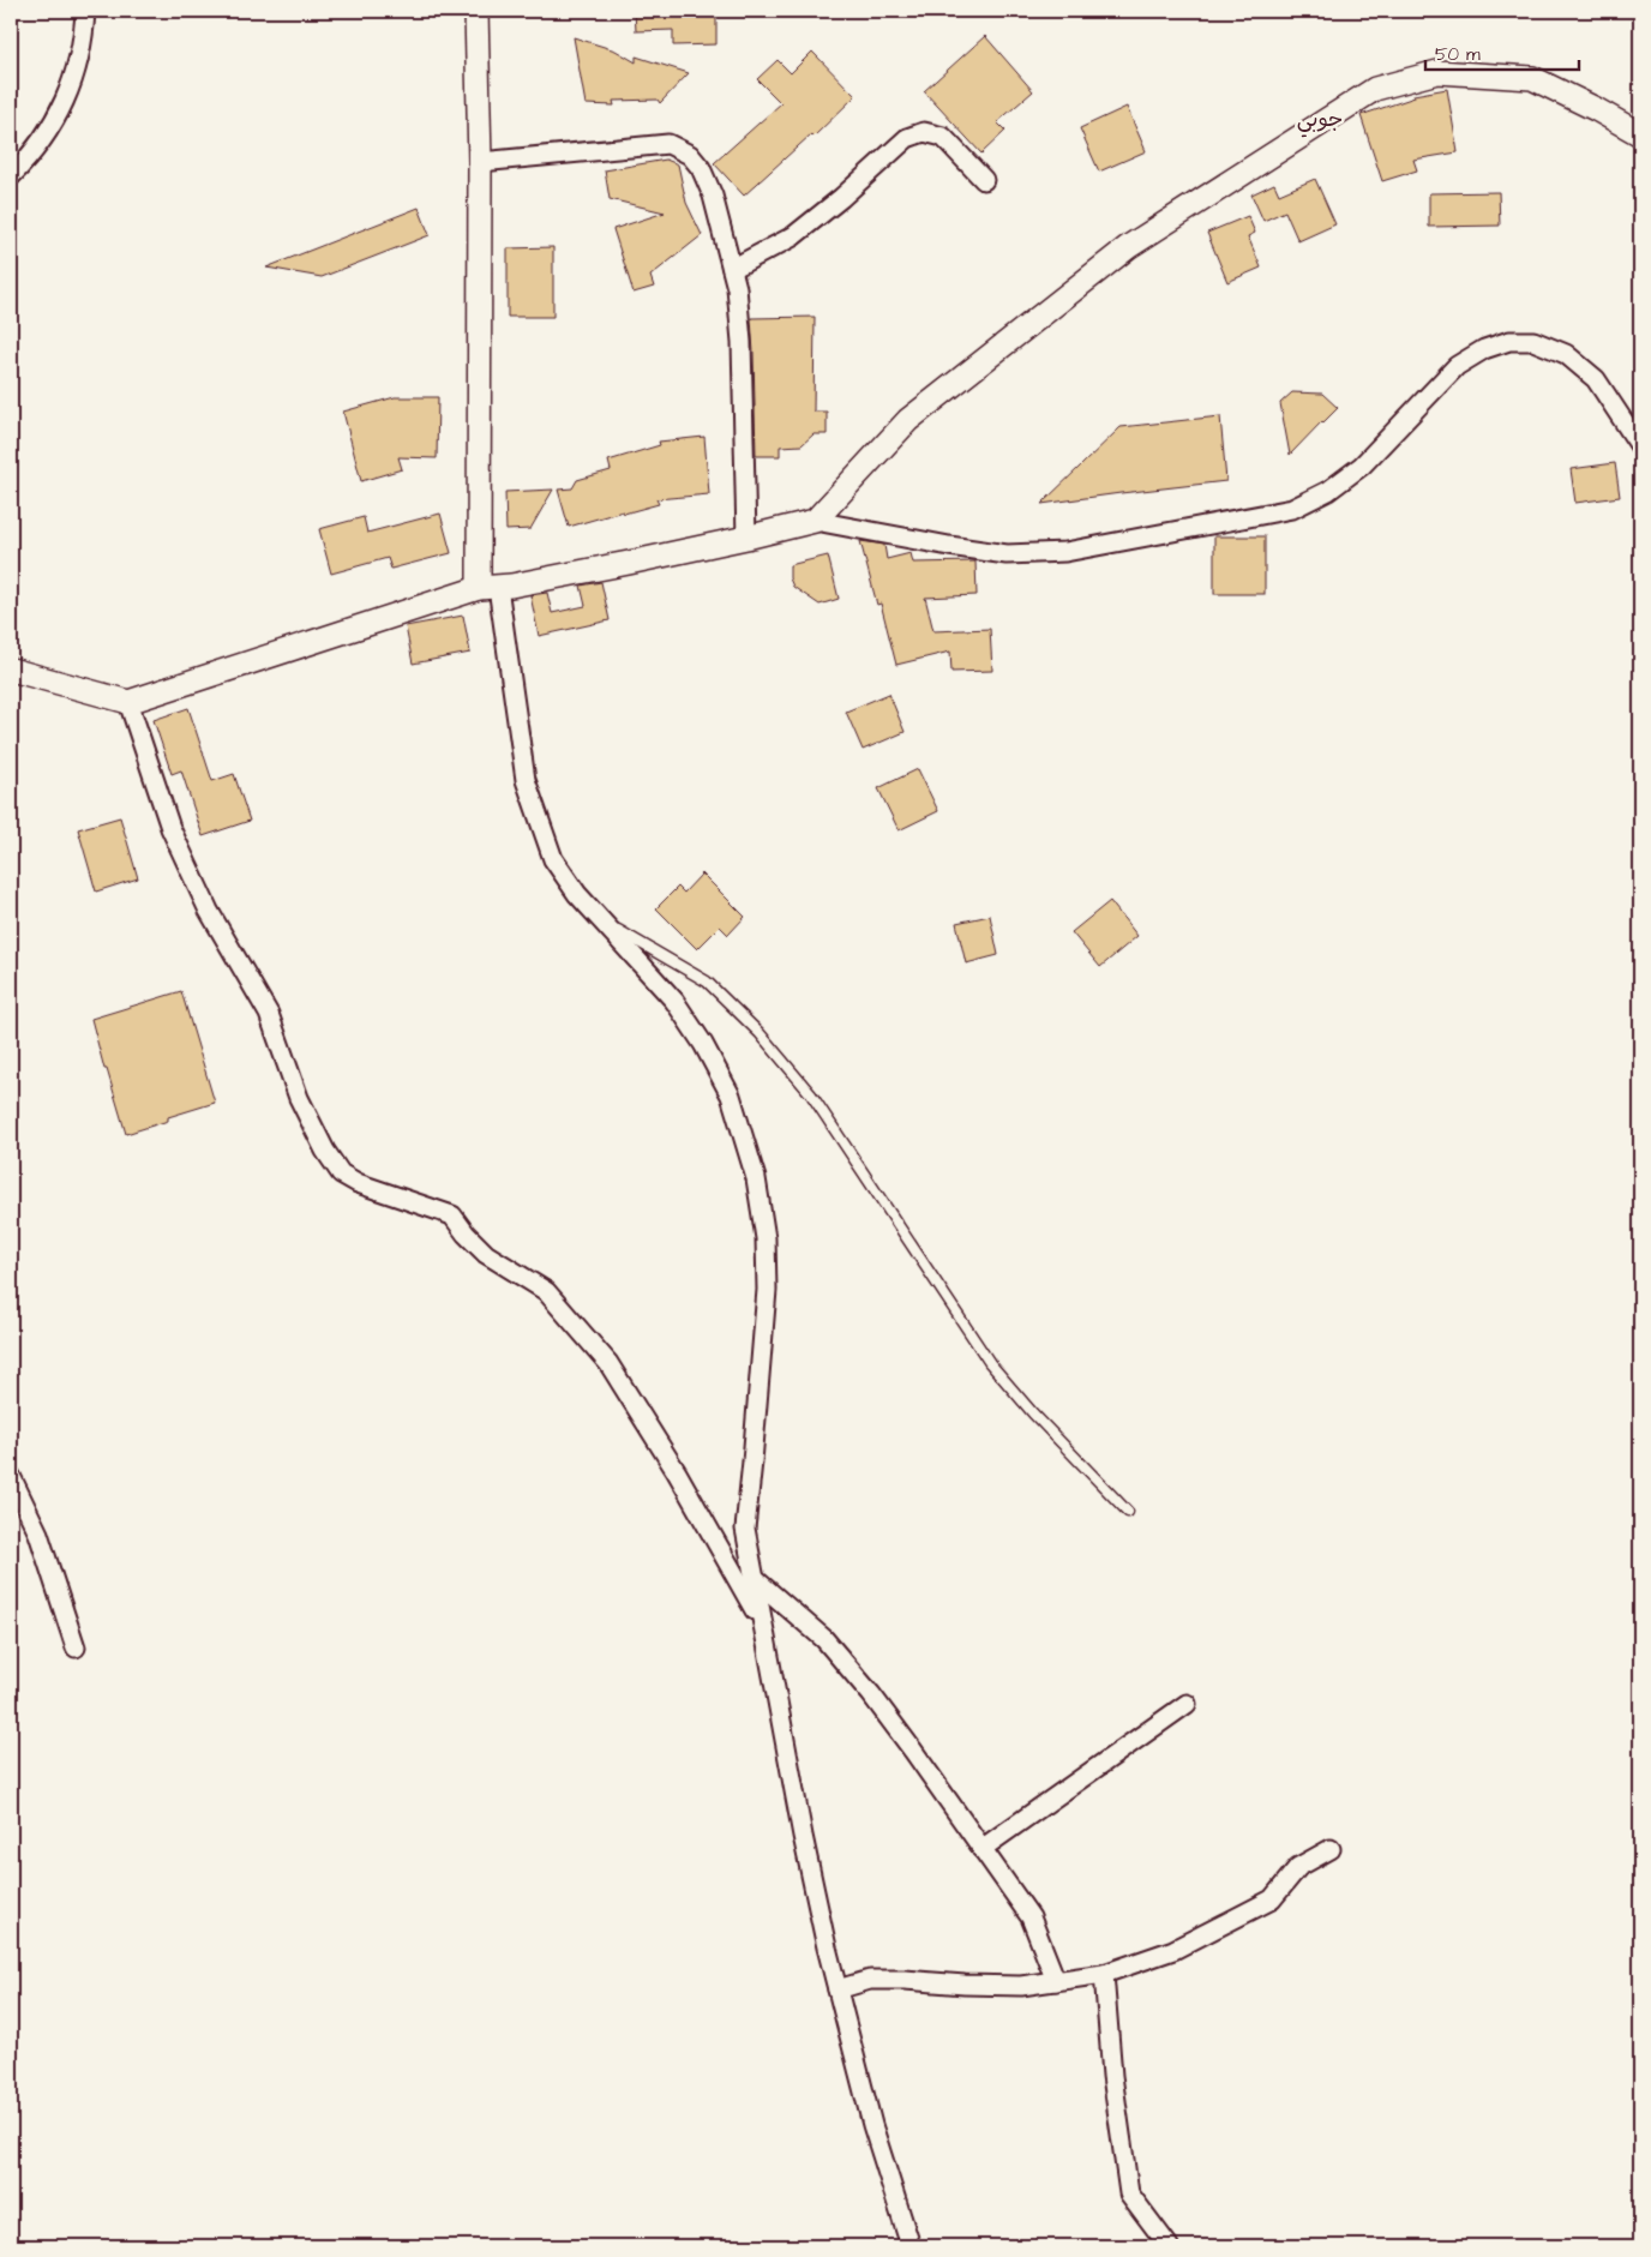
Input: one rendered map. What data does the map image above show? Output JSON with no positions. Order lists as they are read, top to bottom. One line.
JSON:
{"districts":["جوبي"],"scale_bar":"50 m"}
